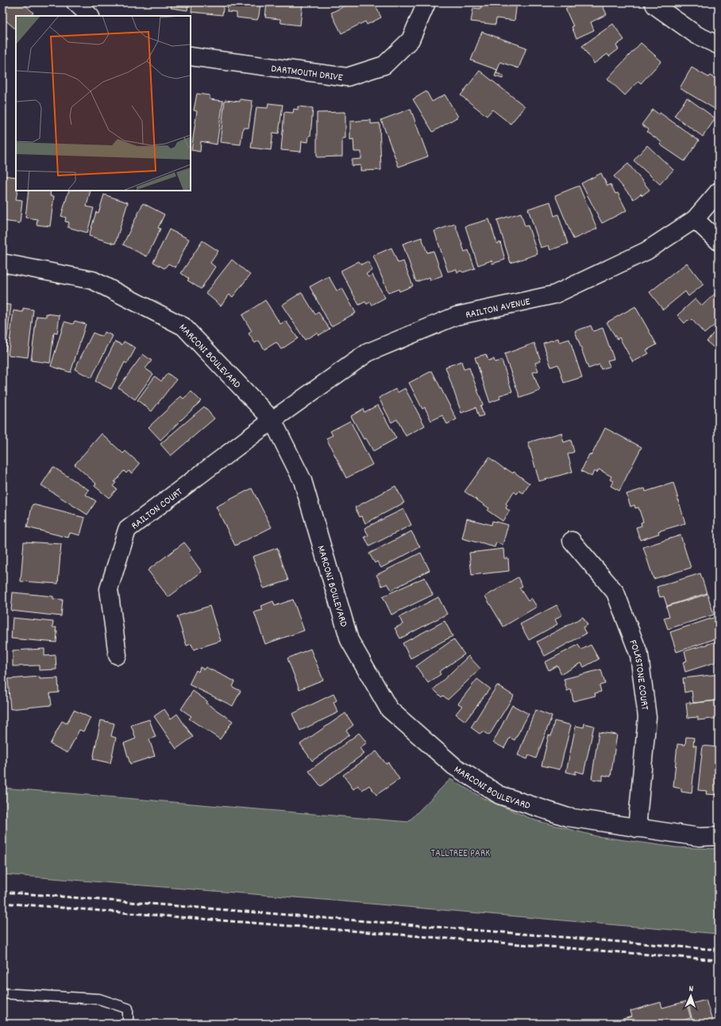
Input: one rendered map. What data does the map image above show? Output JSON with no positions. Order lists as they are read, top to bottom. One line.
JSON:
{"streets":{"street":["DARTMOUTH DRIVE","RAILTON AVENUE","MARCONI BOULEVARD","RAILTON COURT","FOLKSTONE COURT"]},"crossings":[["RAILTON AVENUE","MARCONI BOULEVARD"],["RAILTON AVENUE","RAILTON COURT"],["MARCONI BOULEVARD","RAILTON COURT"],["MARCONI BOULEVARD","FOLKSTONE COURT"]],"parks":["TALLTREE PARK"],"north":"top"}
